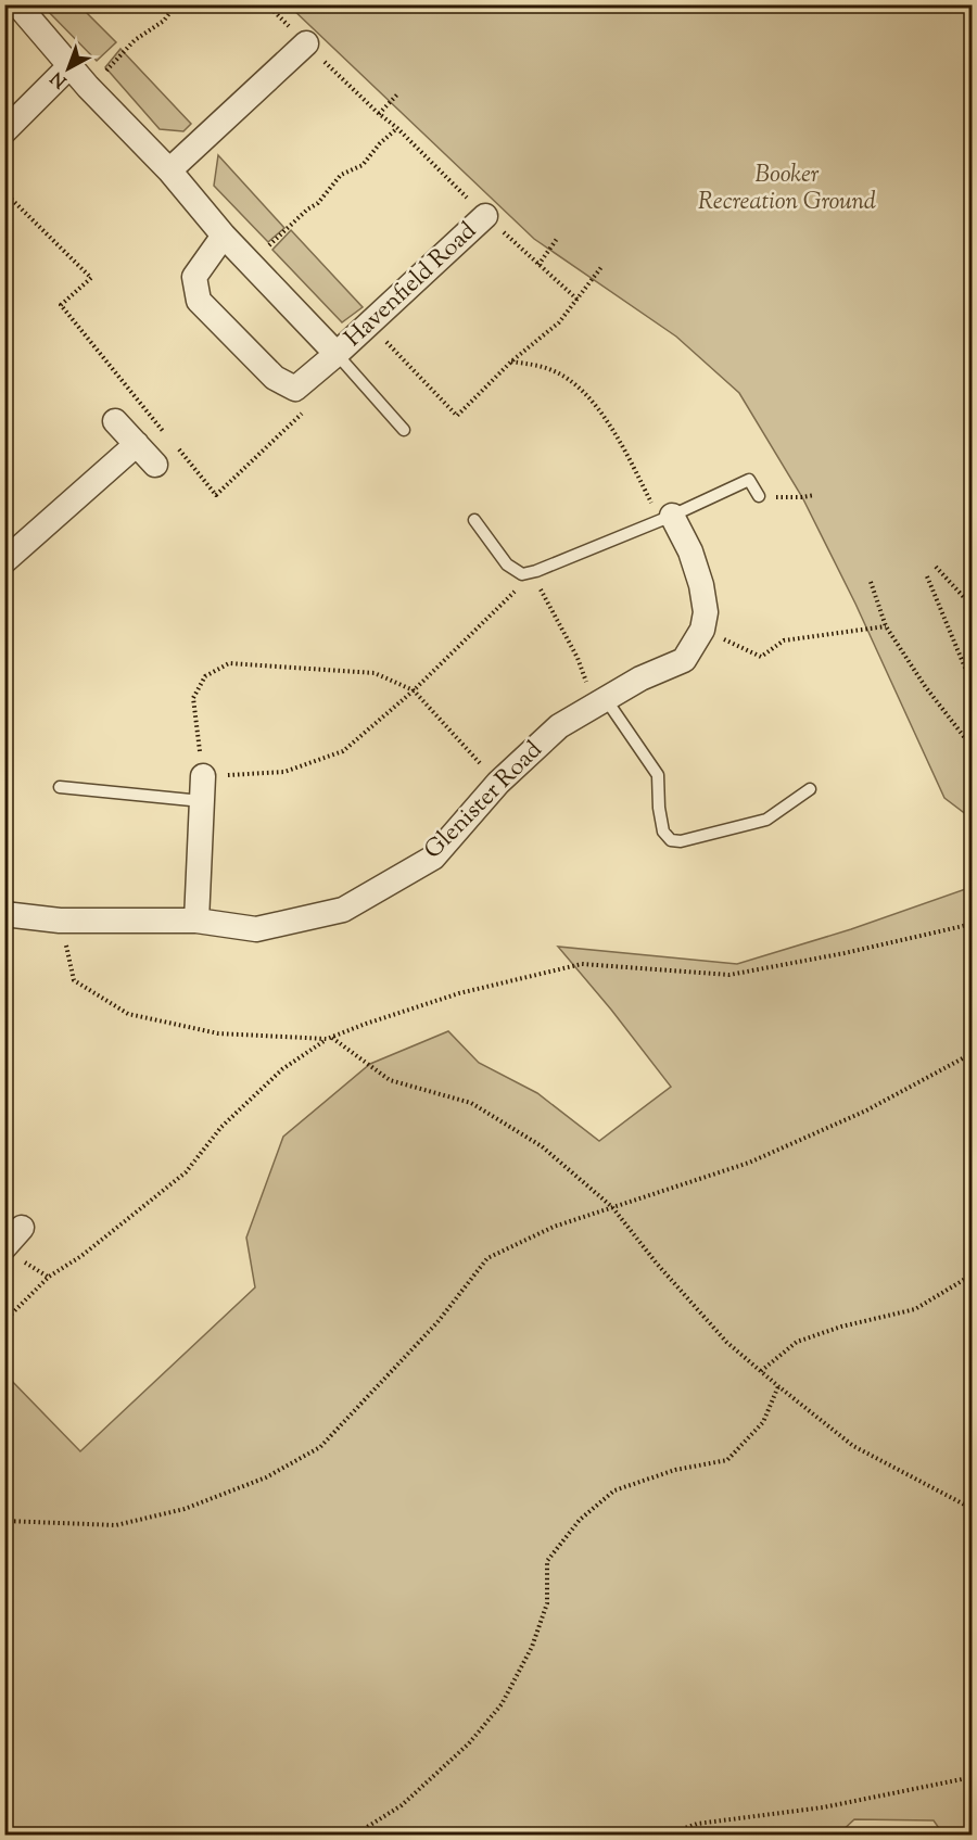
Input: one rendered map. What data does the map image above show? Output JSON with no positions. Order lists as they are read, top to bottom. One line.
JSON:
{"streets":{"street":["Havenfield Road","Glenister Road"]},"parks":["Booker Recreation Ground"],"north":"bottom left"}
